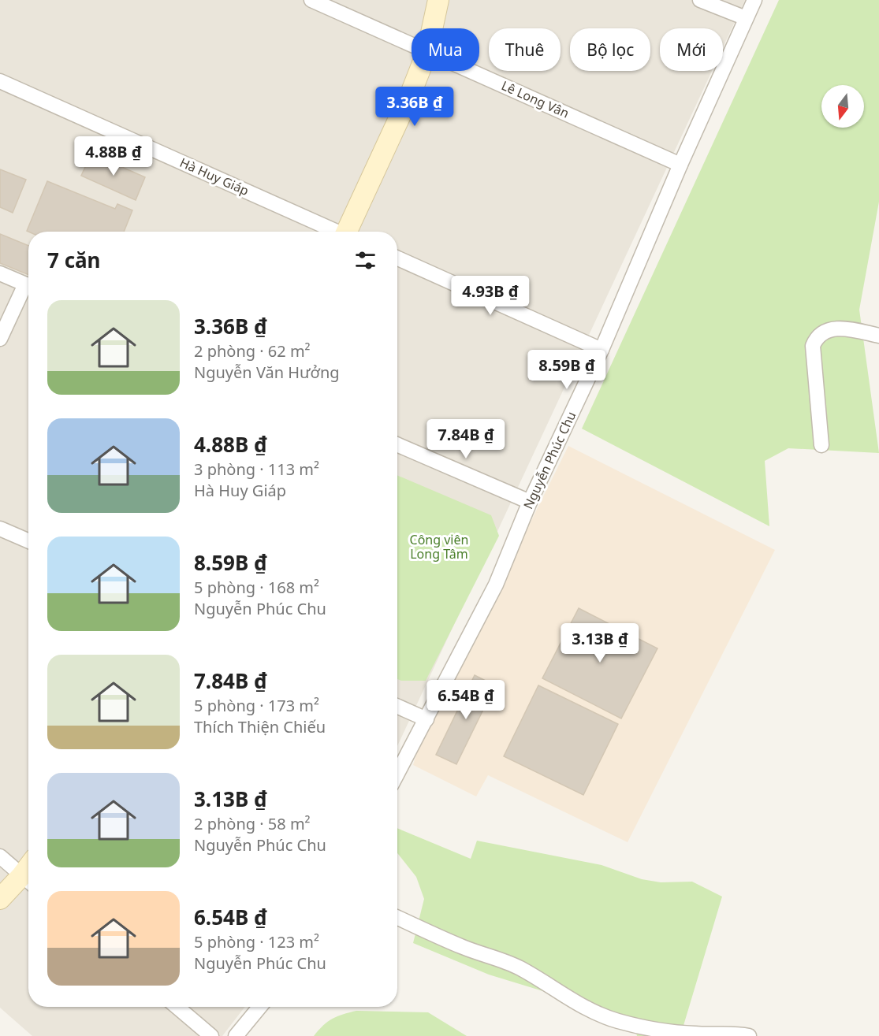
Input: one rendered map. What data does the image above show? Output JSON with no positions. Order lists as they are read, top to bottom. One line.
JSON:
{"streets":{"street":["Lê Long Vân","Hà Huy Giáp","Nguyễn Phúc Chu"]},"crossings":[["Lê Long Vân","Nguyễn Phúc Chu"]],"parks":["Công viên Long Tâm"],"north":"bottom","page":{"chip":["Mua","Thuê","Bộ lọc","Mới"],"price":["3.36B ₫","4.88B ₫","4.93B ₫","8.59B ₫","7.84B ₫","3.13B ₫","6.54B ₫"],"heading":"7 căn","list":[{"name":"3.36B ₫","note":"2 phòng · 62 m² · Nguyễn Văn Hưởng"},{"name":"4.88B ₫","note":"3 phòng · 113 m² · Hà Huy Giáp"},{"name":"8.59B ₫","note":"5 phòng · 168 m² · Nguyễn Phúc Chu"},{"name":"7.84B ₫","note":"5 phòng · 173 m² · Thích Thiện Chiếu"},{"name":"3.13B ₫","note":"2 phòng · 58 m² · Nguyễn Phúc Chu"},{"name":"6.54B ₫","note":"5 phòng · 123 m² · Nguyễn Phúc Chu"}]}}
